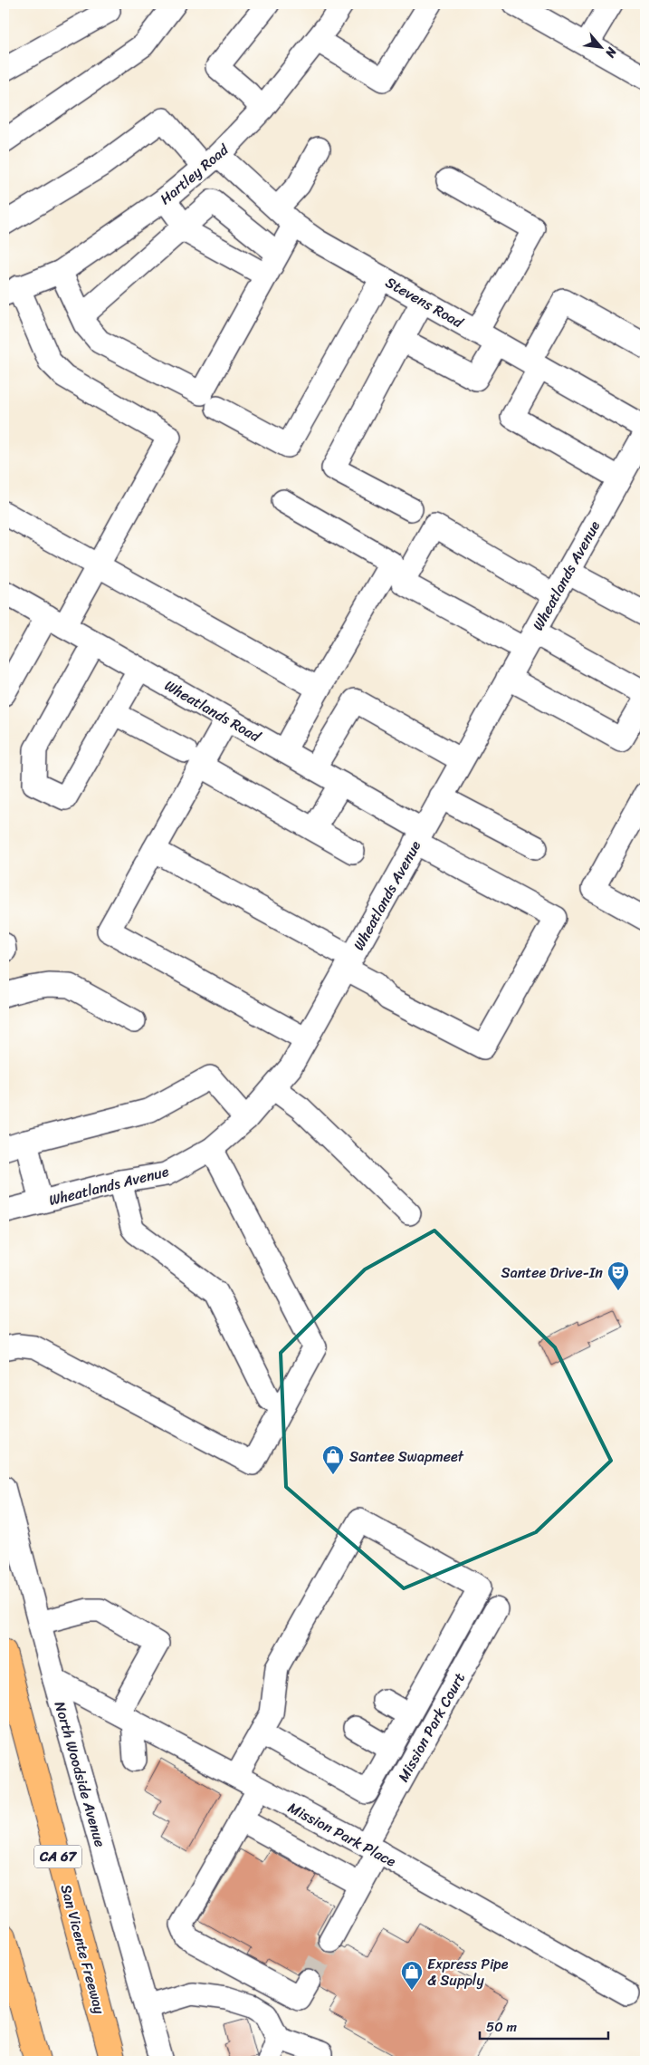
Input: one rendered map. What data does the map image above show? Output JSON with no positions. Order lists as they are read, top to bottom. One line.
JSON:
{"streets":{"highway":["CA 67","San Vicente Freeway"],"street":["Hartley Road","Stevens Road","Wheatlands Avenue","Wheatlands Road","Mission Park Court","North Woodside Avenue","Mission Park Place"]},"crossings":[["Hartley Road","Stevens Road"],["Stevens Road","Wheatlands Avenue"],["Wheatlands Avenue","Wheatlands Road"],["Mission Park Court","Mission Park Place"],["North Woodside Avenue","Mission Park Place"]],"places":{"theatre":["Santee Drive-In"],"shop":["Santee Swapmeet","Express Pipe & Supply"]},"scale_bar":"50 m","north":"bottom right"}
